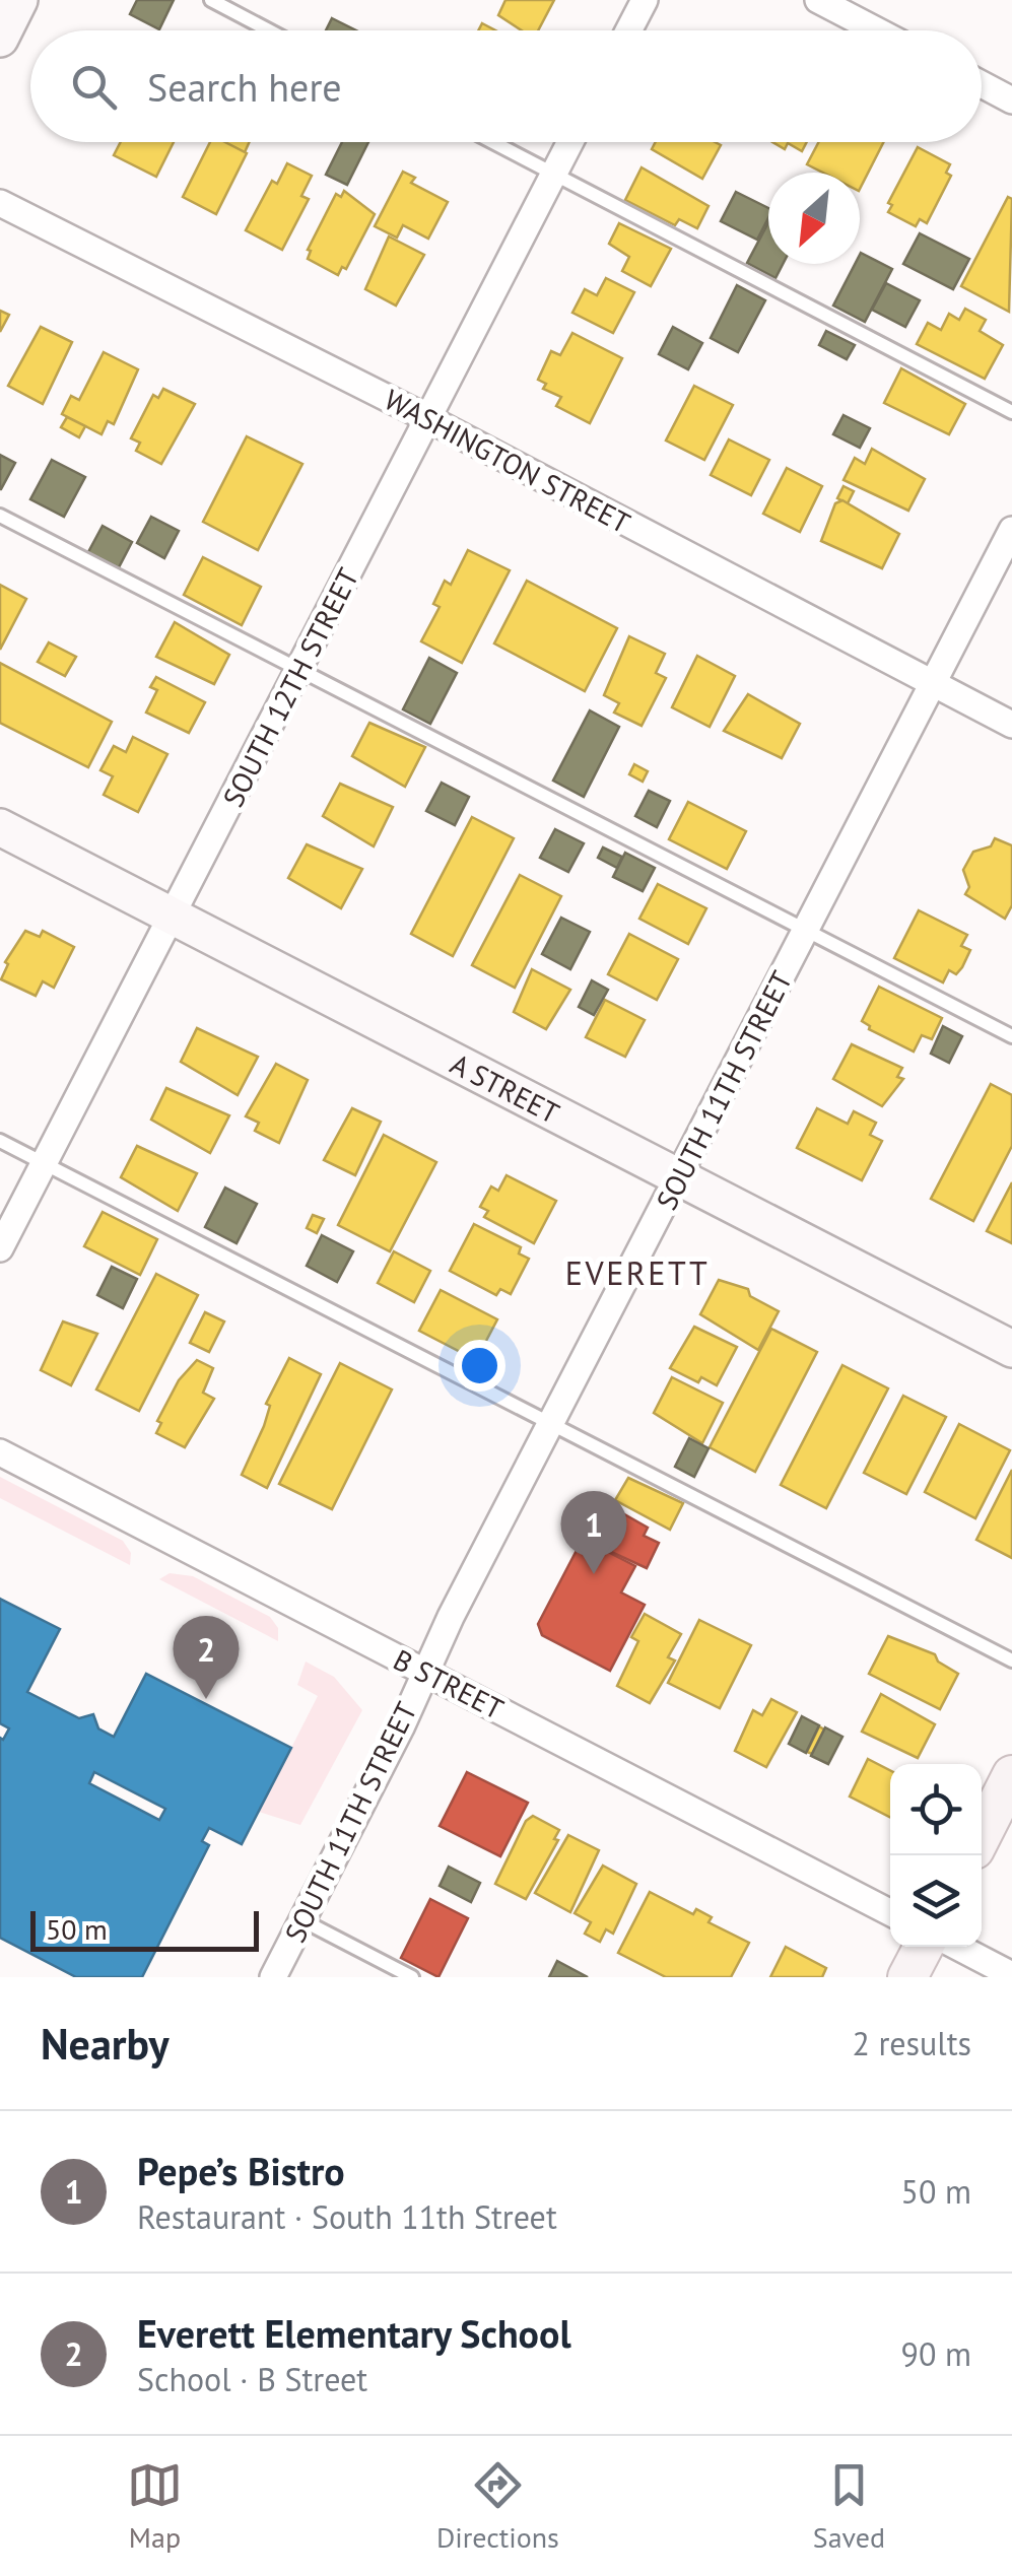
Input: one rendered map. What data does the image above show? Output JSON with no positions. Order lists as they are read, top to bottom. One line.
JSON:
{"streets":{"main road":["A STREET"],"street":["WASHINGTON STREET","SOUTH 12TH STREET","SOUTH 11TH STREET","B STREET"]},"crossings":[["WASHINGTON STREET","SOUTH 12TH STREET"],["WASHINGTON STREET","SOUTH 11TH STREET"],["SOUTH 12TH STREET","A STREET"],["A STREET","SOUTH 11TH STREET"],["SOUTH 11TH STREET","B STREET"]],"districts":["EVERETT"],"scale_bar":"50 m","north":"bottom left","page":{"search":"Search here","pins":["1","2"],"scale":"50 m","heading":["Nearby","2 results"],"list":[{"mark":"1","name":"Pepe’s Bistro","note":"Restaurant · South 11th Street","value":"50 m"},{"mark":"2","name":"Everett Elementary School","note":"School · B Street","value":"90 m"}],"nav":["Map","Directions","Saved"]}}
